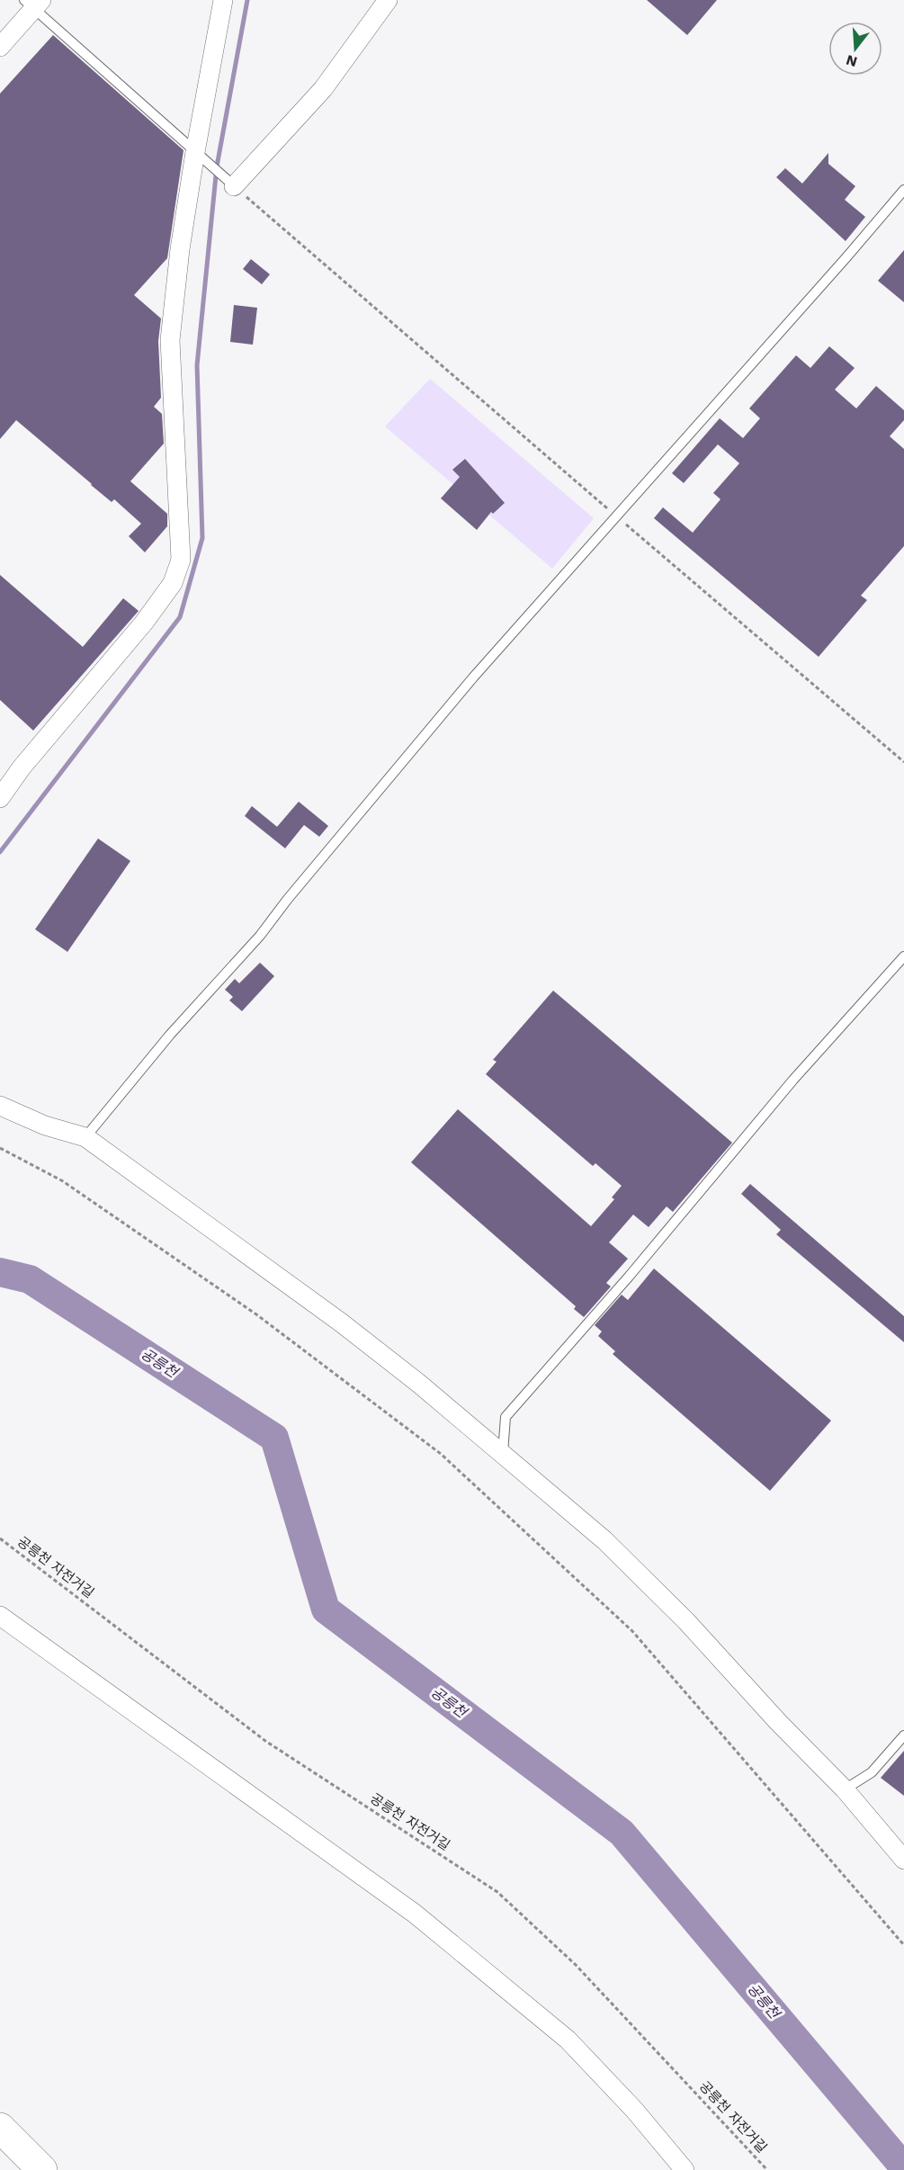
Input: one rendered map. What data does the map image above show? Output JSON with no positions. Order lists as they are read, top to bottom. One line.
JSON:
{"streets":{"path":["공릉천 자전거길"]},"water":["공릉천"],"north":"bottom"}
